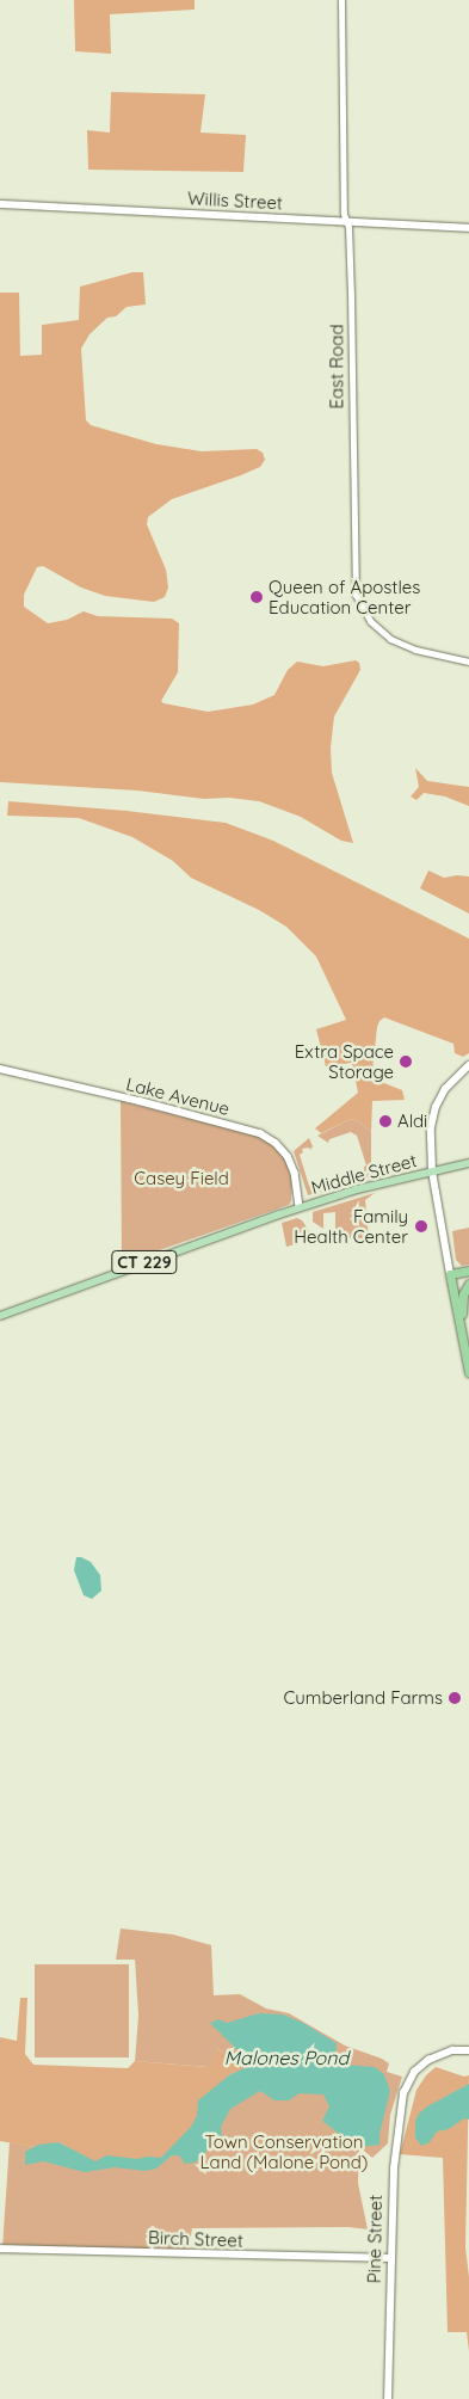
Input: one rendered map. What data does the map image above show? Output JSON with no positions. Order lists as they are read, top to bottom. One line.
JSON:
{"streets":{"main road":["Willis Street","Lake Avenue","Middle Street","CT 229","Birch Street","Pine Street"],"street":["East Road"]},"crossings":[["Willis Street","East Road"],["Lake Avenue","Middle Street"],["Birch Street","Pine Street"]],"water":["Malones Pond"],"parks":["Casey Field","Town Conservation Land (Malone Pond)"],"places":["Queen of Apostles Education Center","Extra Space Storage","Aldi","Family Health Center","Cumberland Farms"]}
